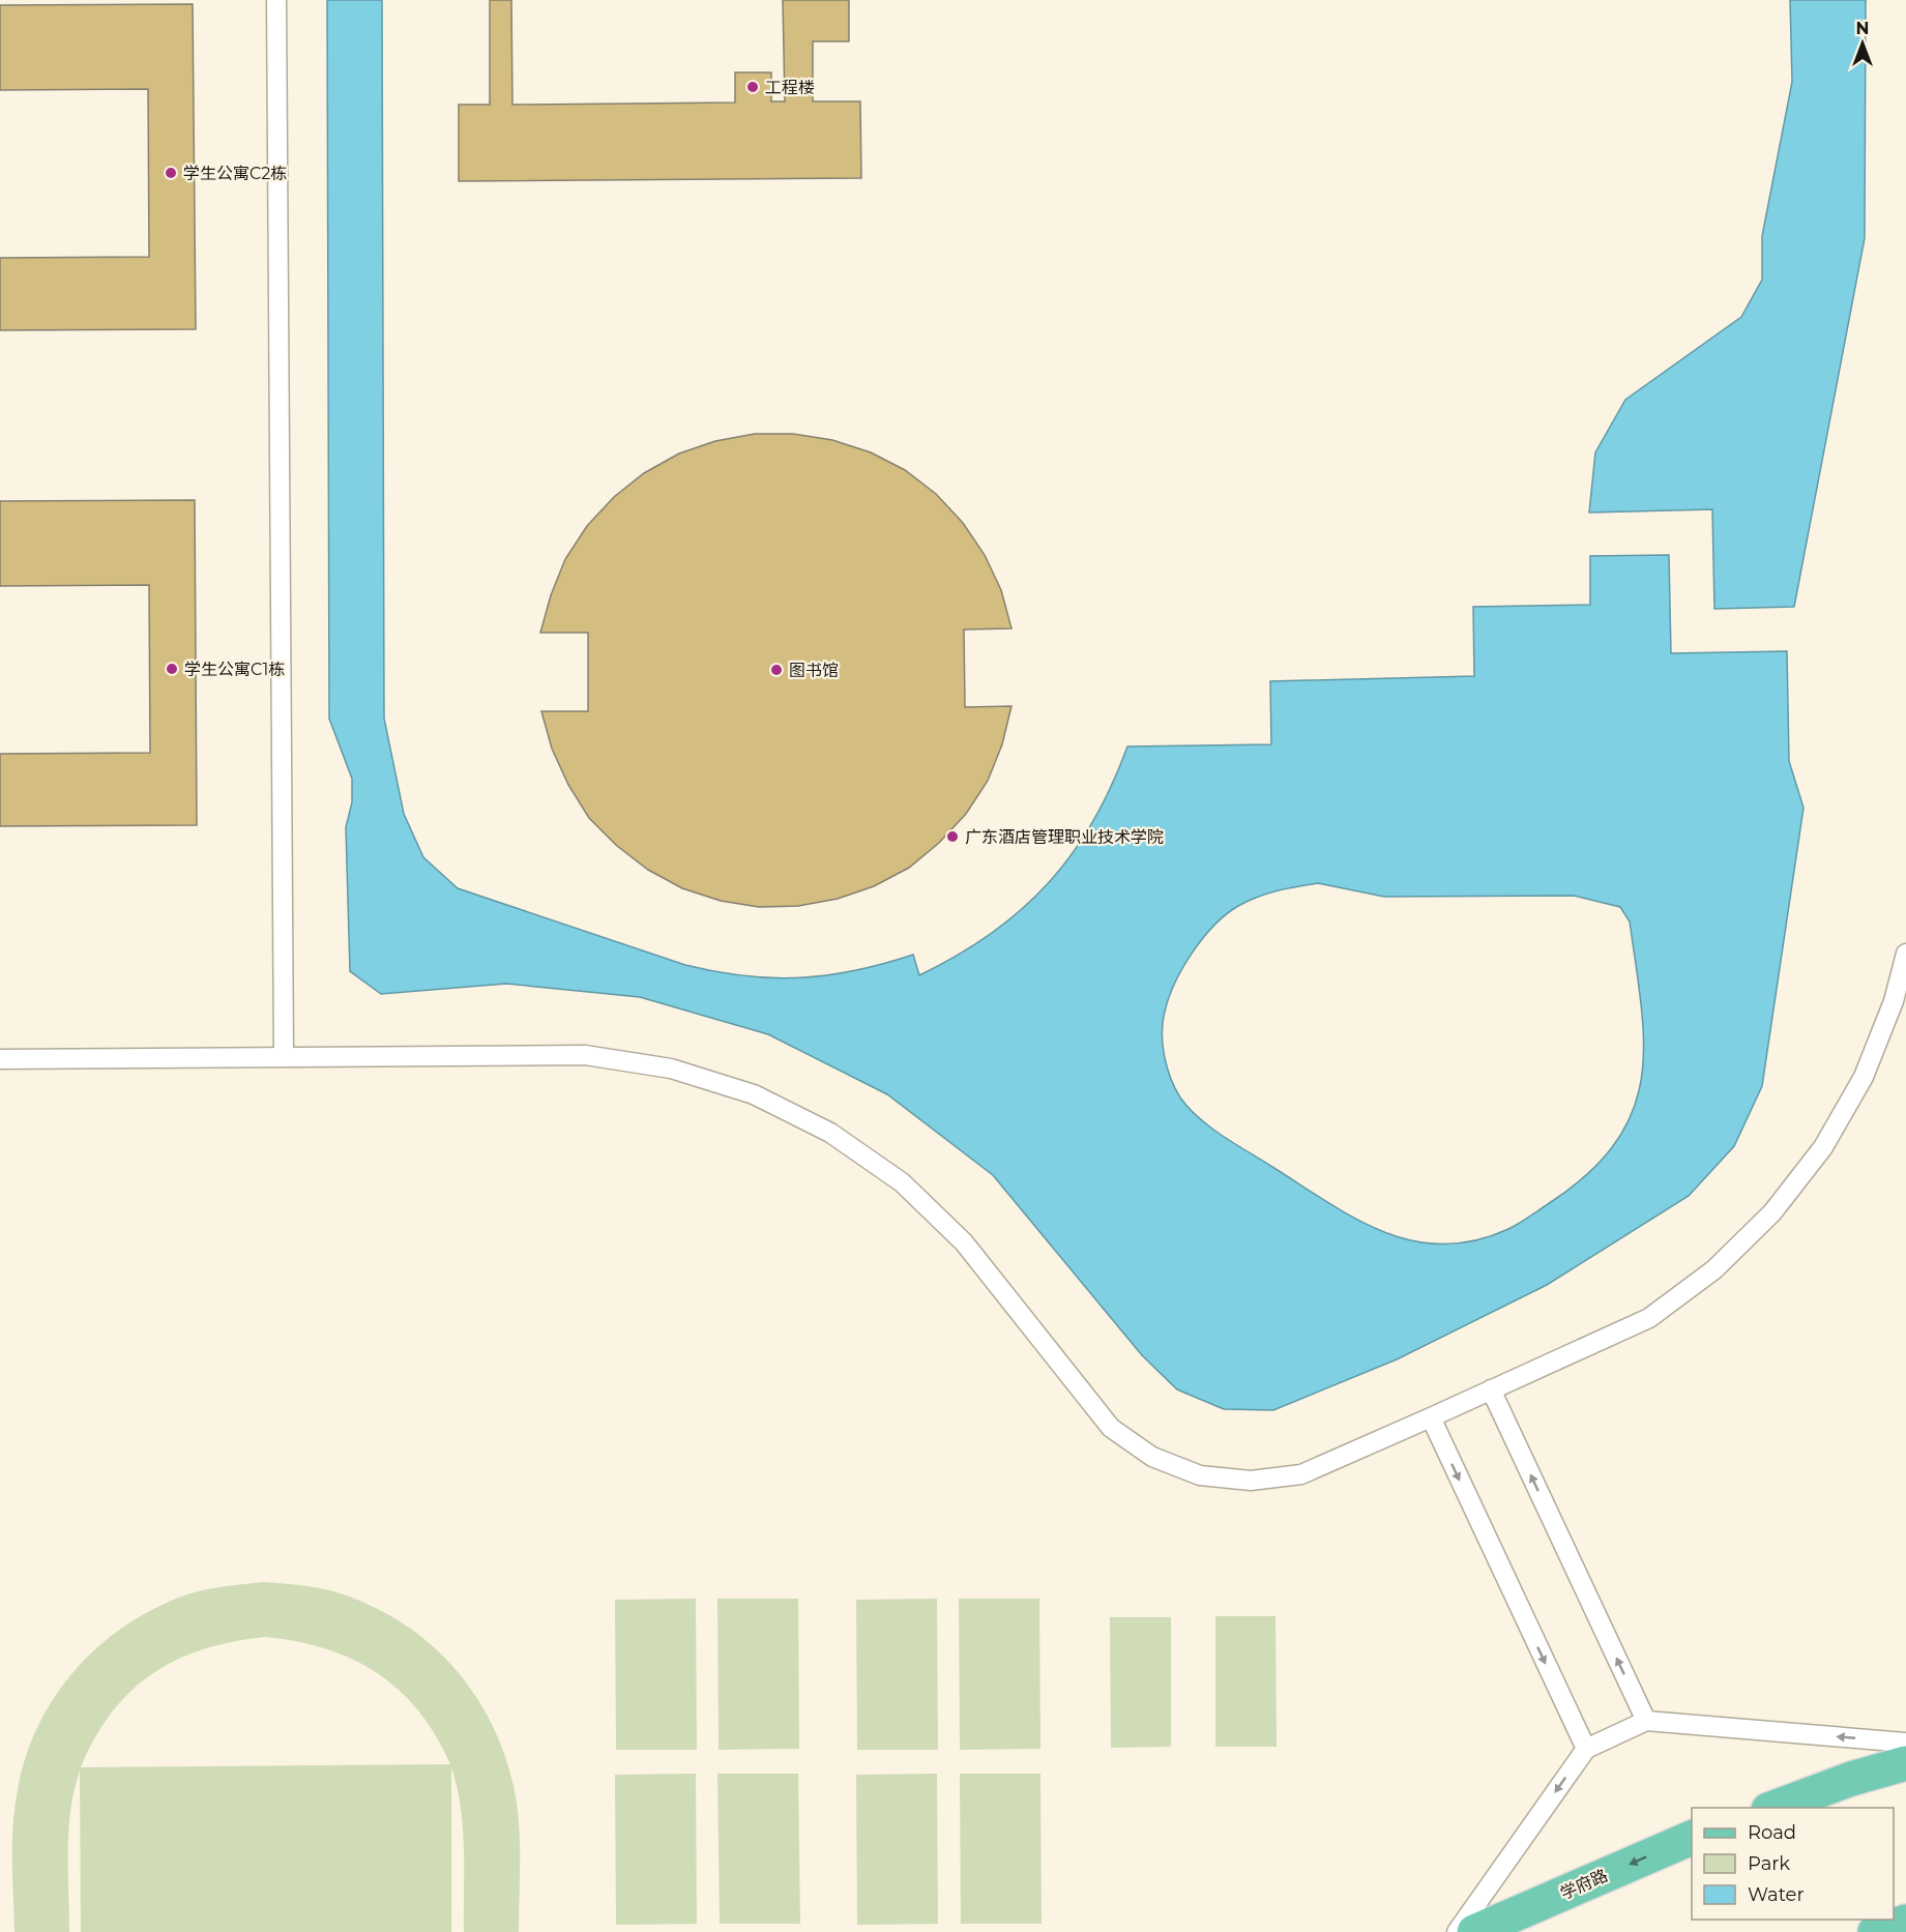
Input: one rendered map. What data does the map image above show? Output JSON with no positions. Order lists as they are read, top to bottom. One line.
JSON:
{"streets":{"main road":["学府路"]},"one_way":["学府路"],"places":["工程楼","学生公寓C2栋","学生公寓C1栋","图书馆","广东酒店管理职业技术学院"],"legend":["Road","Park","Water"],"north":"top"}
